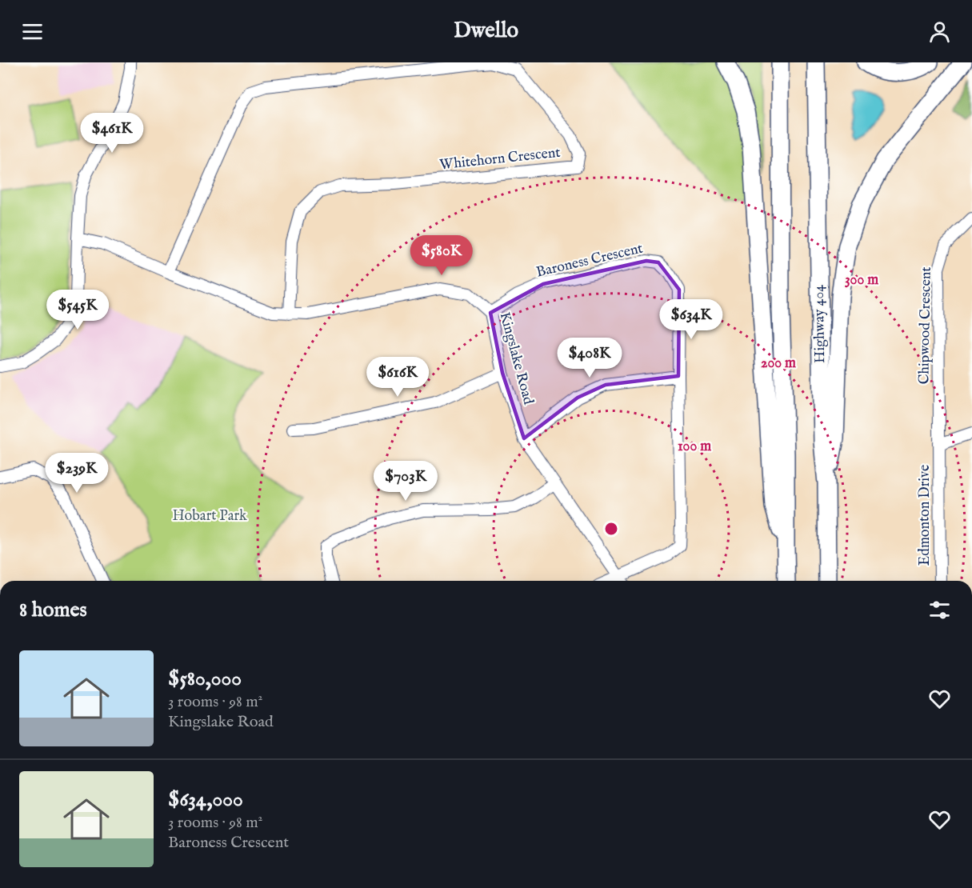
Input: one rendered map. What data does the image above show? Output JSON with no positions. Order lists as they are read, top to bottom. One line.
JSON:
{"streets":{"highway":["Highway 404"],"street":["Whitehorn Crescent","Baroness Crescent","Chipwood Crescent","Kingslake Road","Edmonton Drive"]},"crossings":[["Whitehorn Crescent","Kingslake Road"],["Baroness Crescent","Kingslake Road"],["Chipwood Crescent","Edmonton Drive"]],"parks":["Hobart Park"],"page":{"header":"Dwello","price":["$461K","$580K","$545K","$634K","$408K","$616K","$239K","$703K"],"heading":"8 homes","list":[{"name":"$580,000","note":"3 rooms · 98 m² · Kingslake Road"},{"name":"$634,000","note":"3 rooms · 98 m² · Baroness Crescent"}]},"rings":["300 m","200 m","100 m"]}
